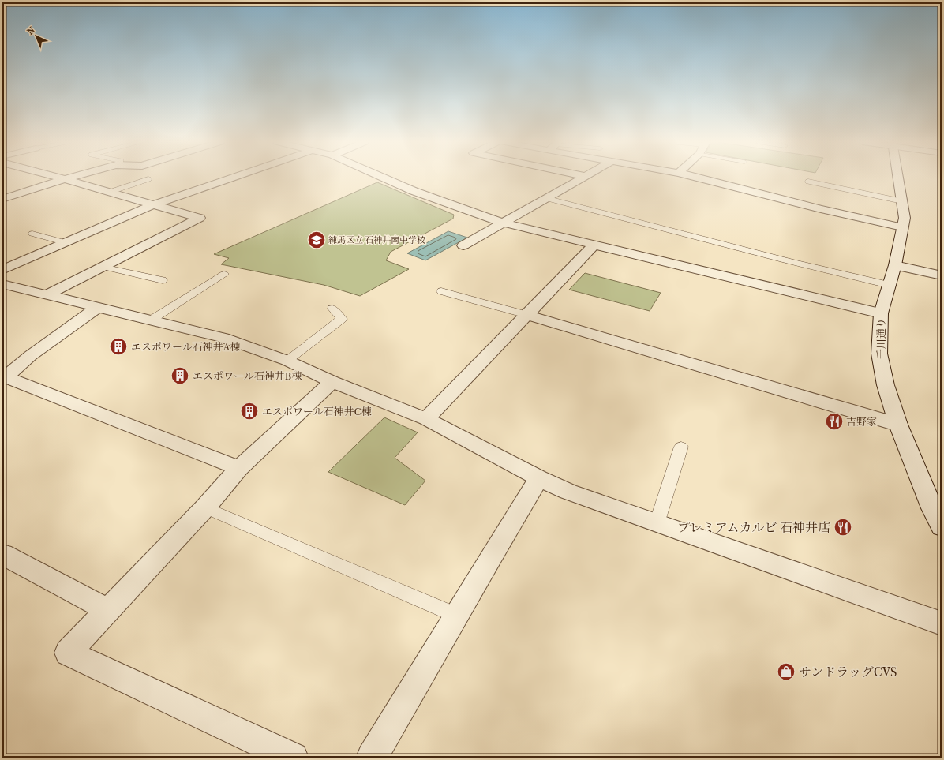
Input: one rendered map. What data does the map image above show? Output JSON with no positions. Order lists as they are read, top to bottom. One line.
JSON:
{"streets":{"street":["千川通り"]},"places":{"school or university":["練馬区立 石神井南中学校"],"building":["エスポワール石神井A棟","エスポワール石神井B棟","エスポワール石神井C棟"],"restaurant":["吉野家","プレミアムカルビ 石神井店"],"shop":["サンドラッグCVS"]},"north":"top left"}
